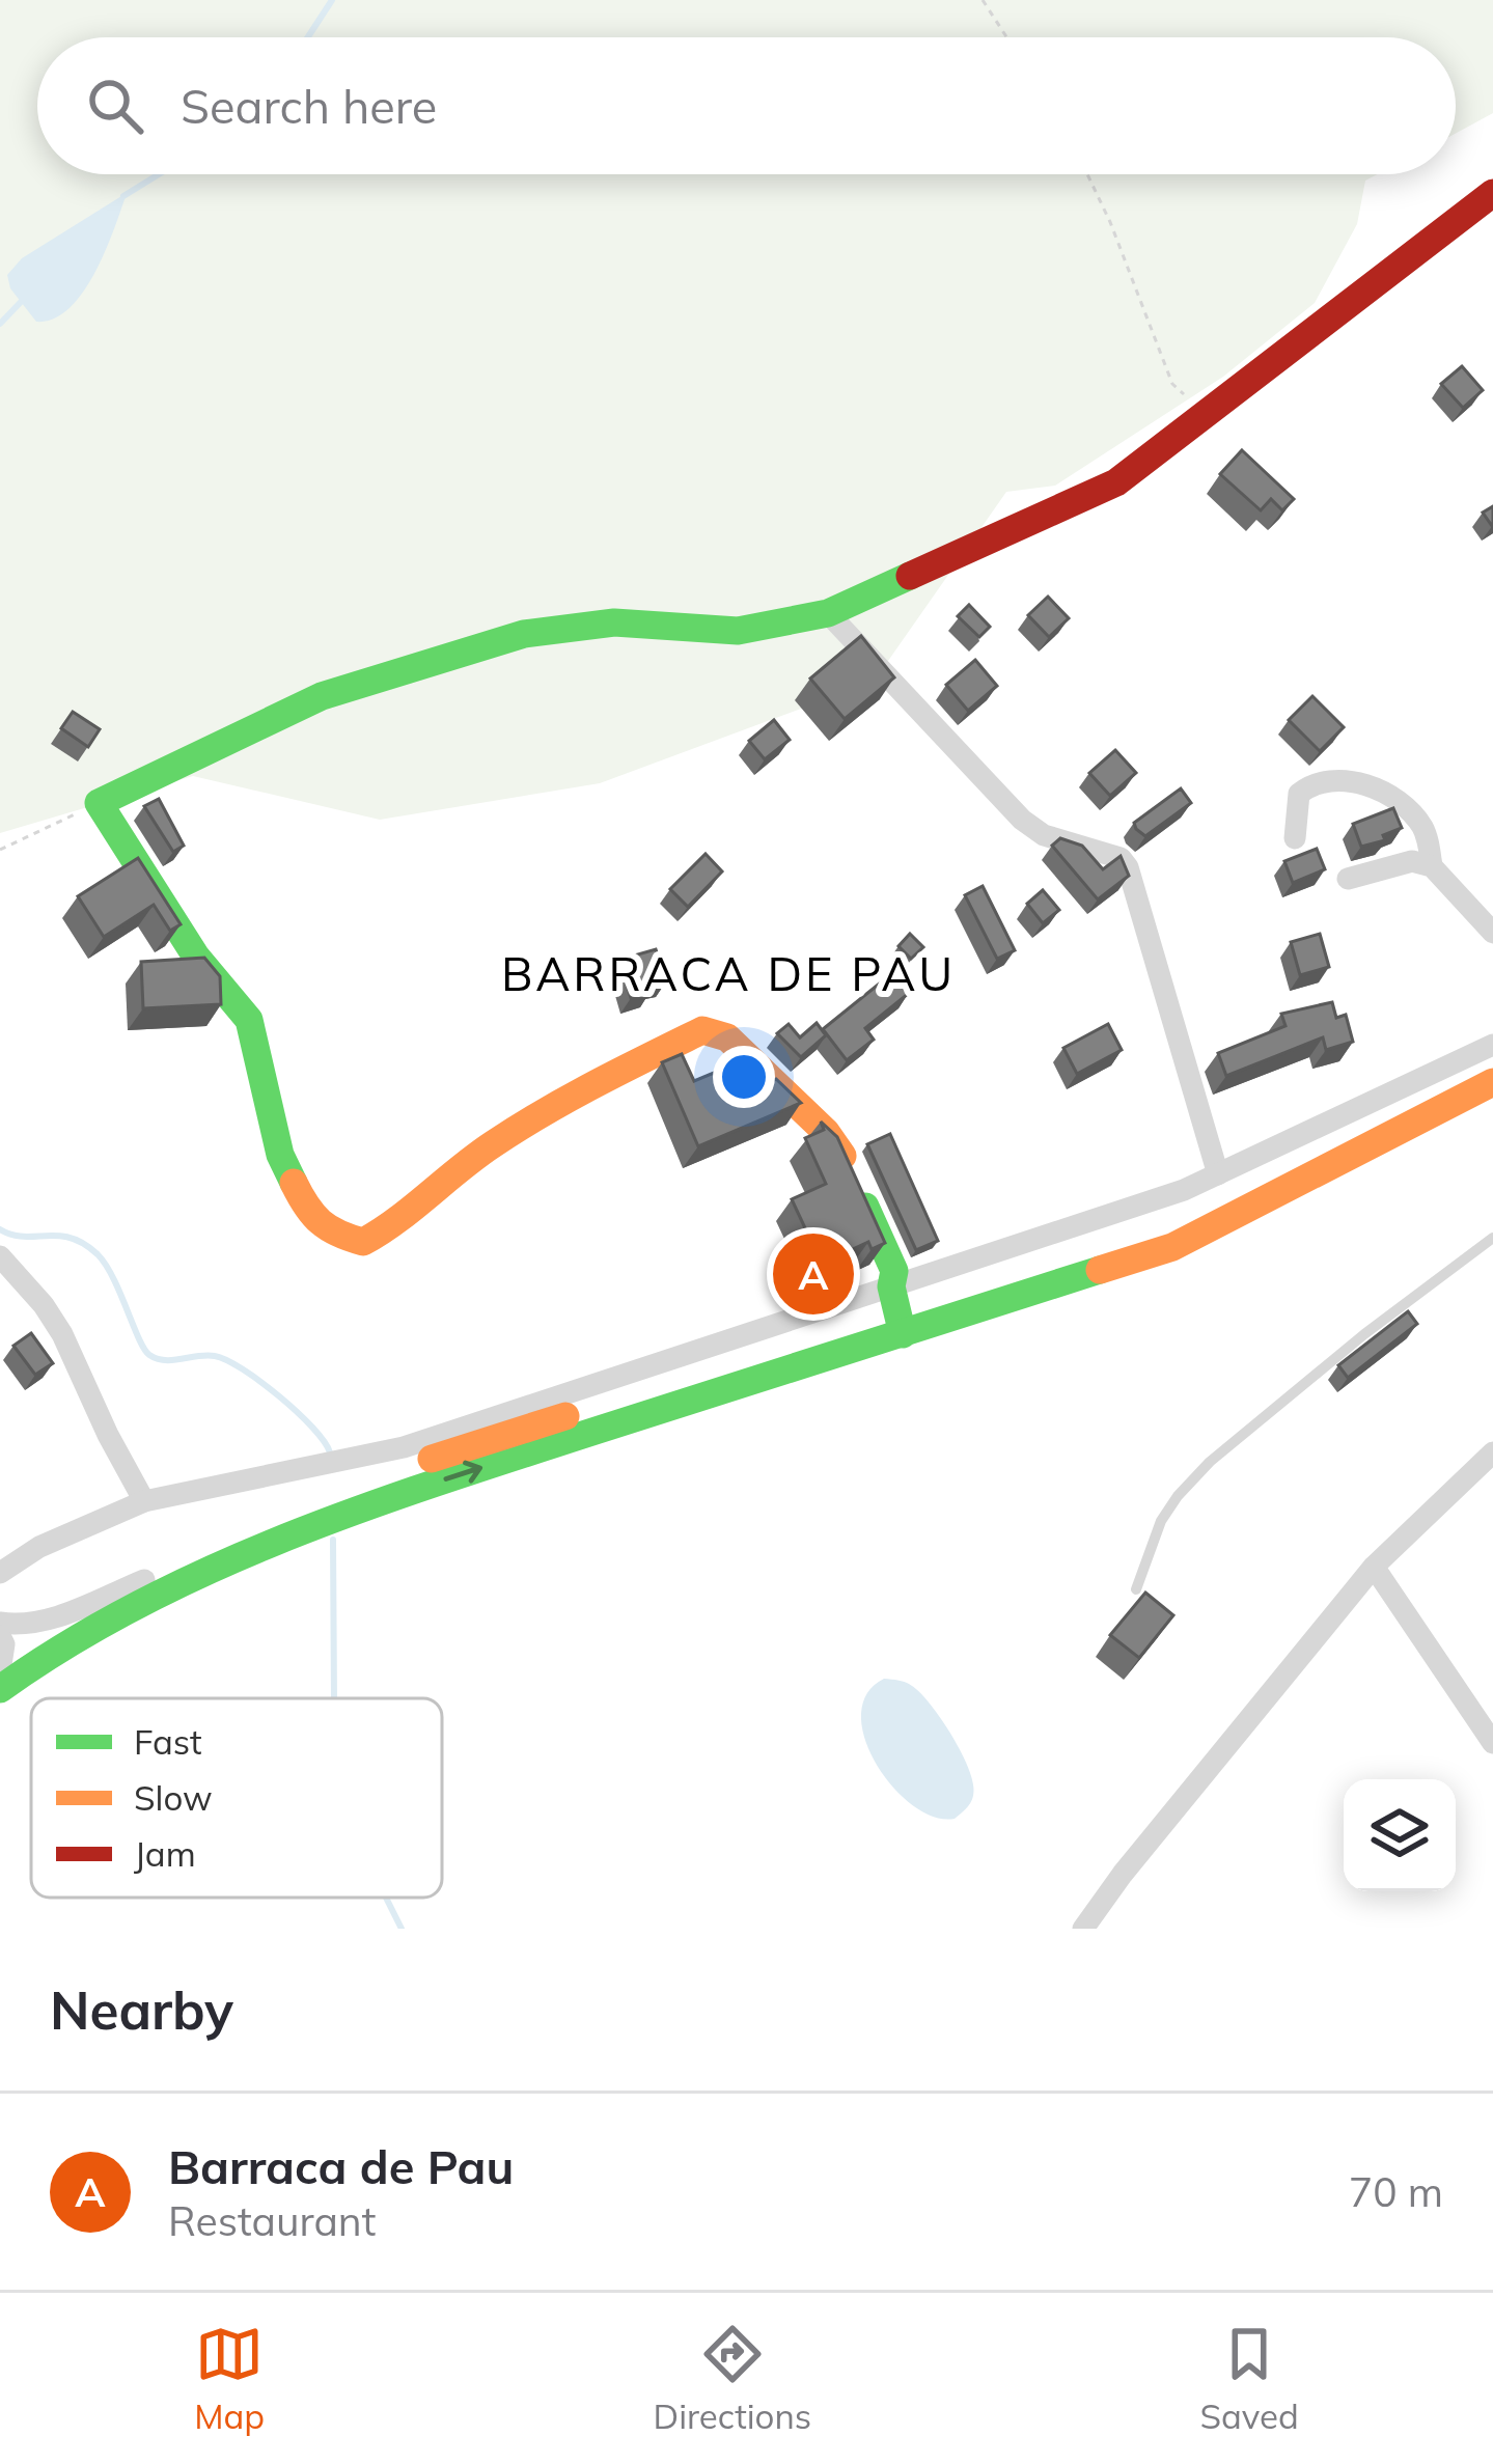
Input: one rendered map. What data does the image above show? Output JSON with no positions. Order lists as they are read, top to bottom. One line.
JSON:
{"districts":["BARRACA DE PAU"],"legend":["Fast","Slow","Jam"],"page":{"search":"Search here","pins":"A","heading":"Nearby","list":[{"mark":"A","name":"Barraca de Pau","note":"Restaurant","value":"70 m"}],"nav":["Map","Directions","Saved"]}}
